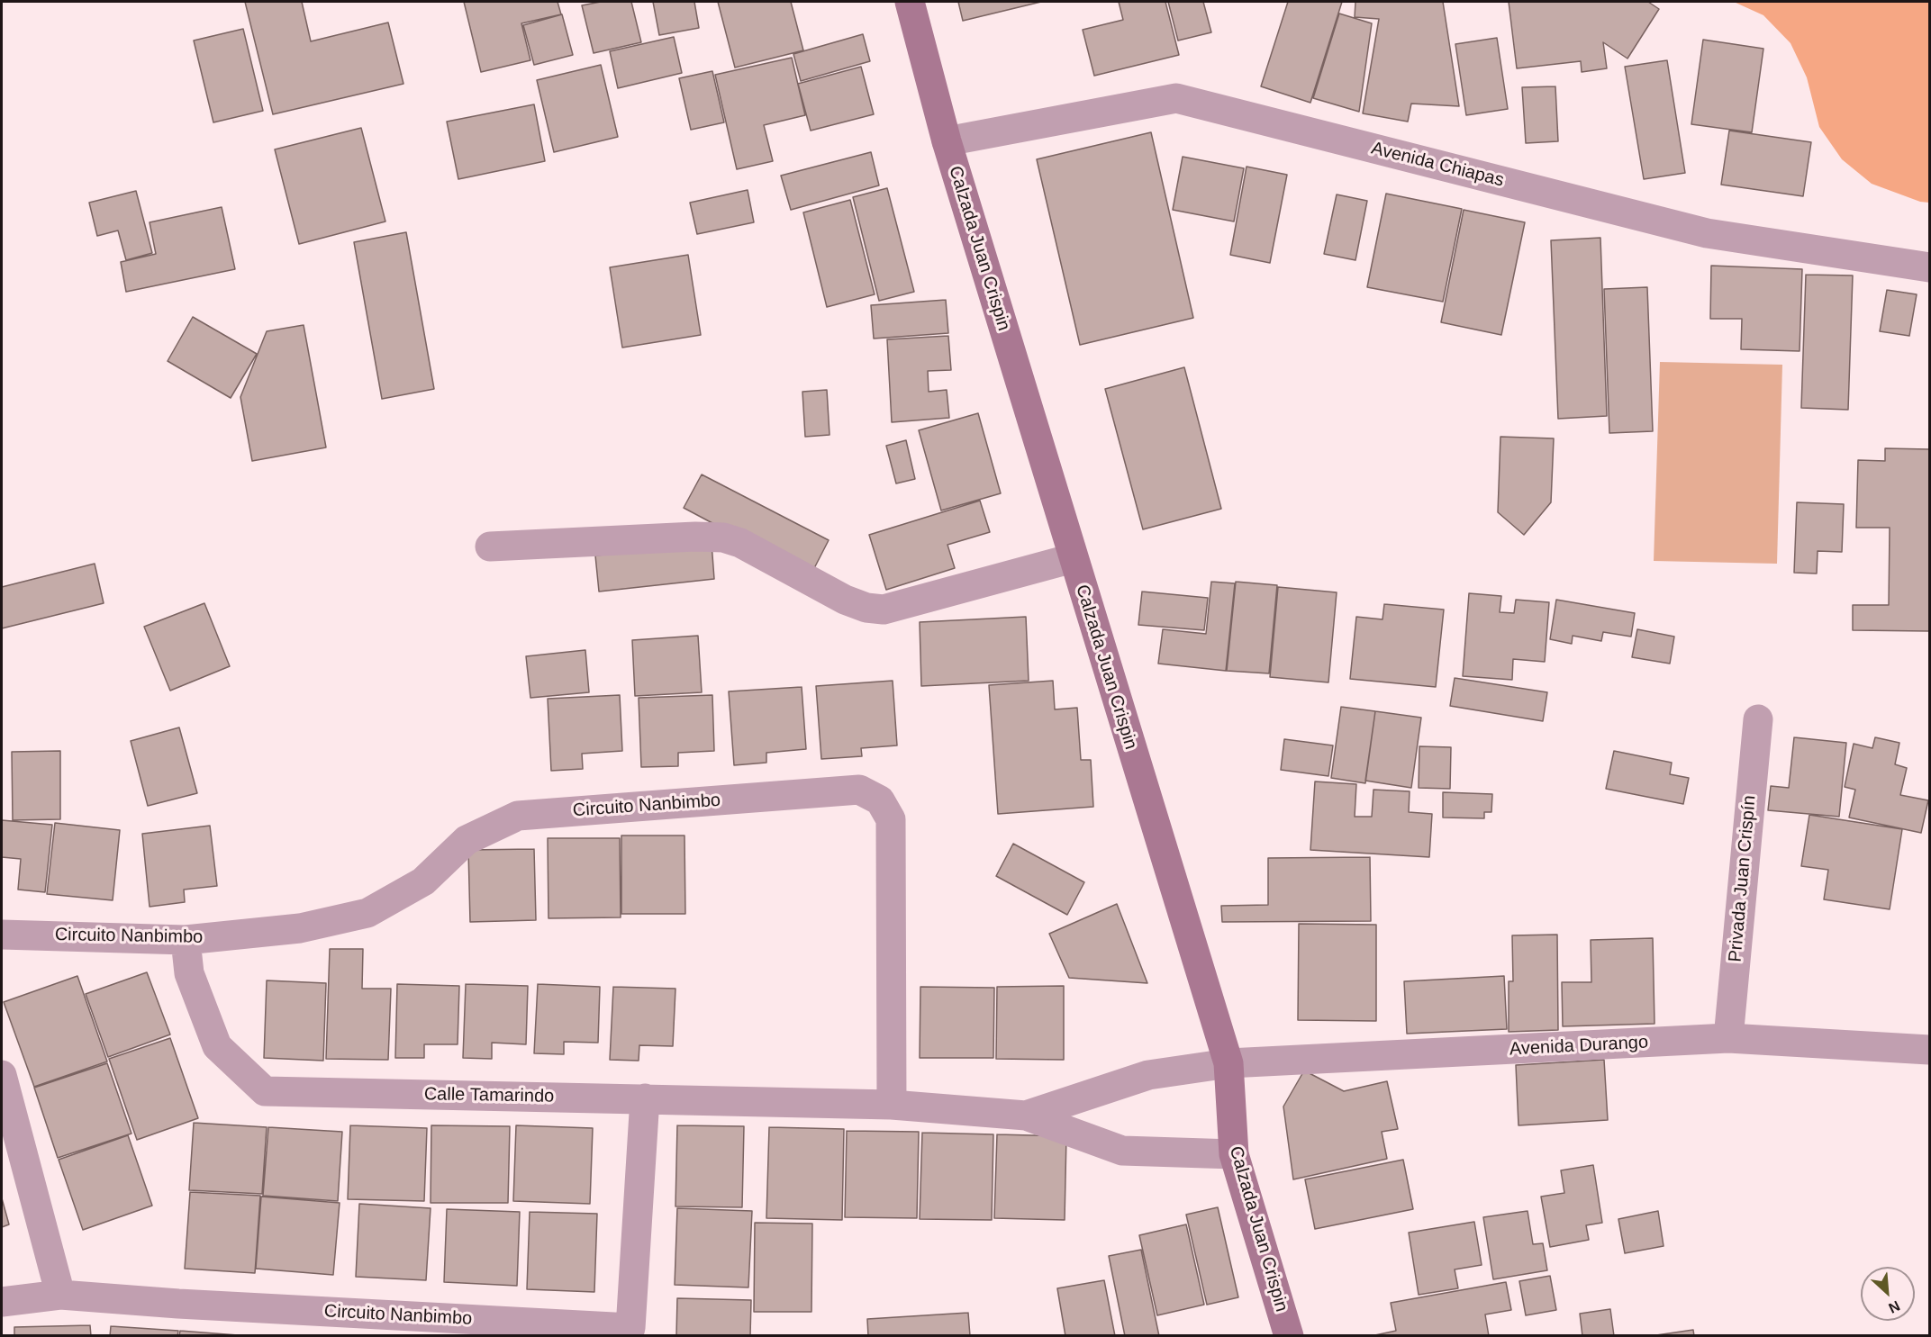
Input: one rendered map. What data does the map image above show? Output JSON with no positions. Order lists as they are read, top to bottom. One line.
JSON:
{"streets":{"main road":["Calzada Juan Crispin"],"street":["Avenida Chiapas","Circuito Nanbimbo","Privada Juan Crispín","Avenida Durango","Calle Tamarindo"]},"crossings":[["Avenida Chiapas","Calzada Juan Crispin"],["Calzada Juan Crispin","Avenida Durango"],["Circuito Nanbimbo","Calle Tamarindo"],["Privada Juan Crispín","Avenida Durango"]],"north":"bottom right"}
